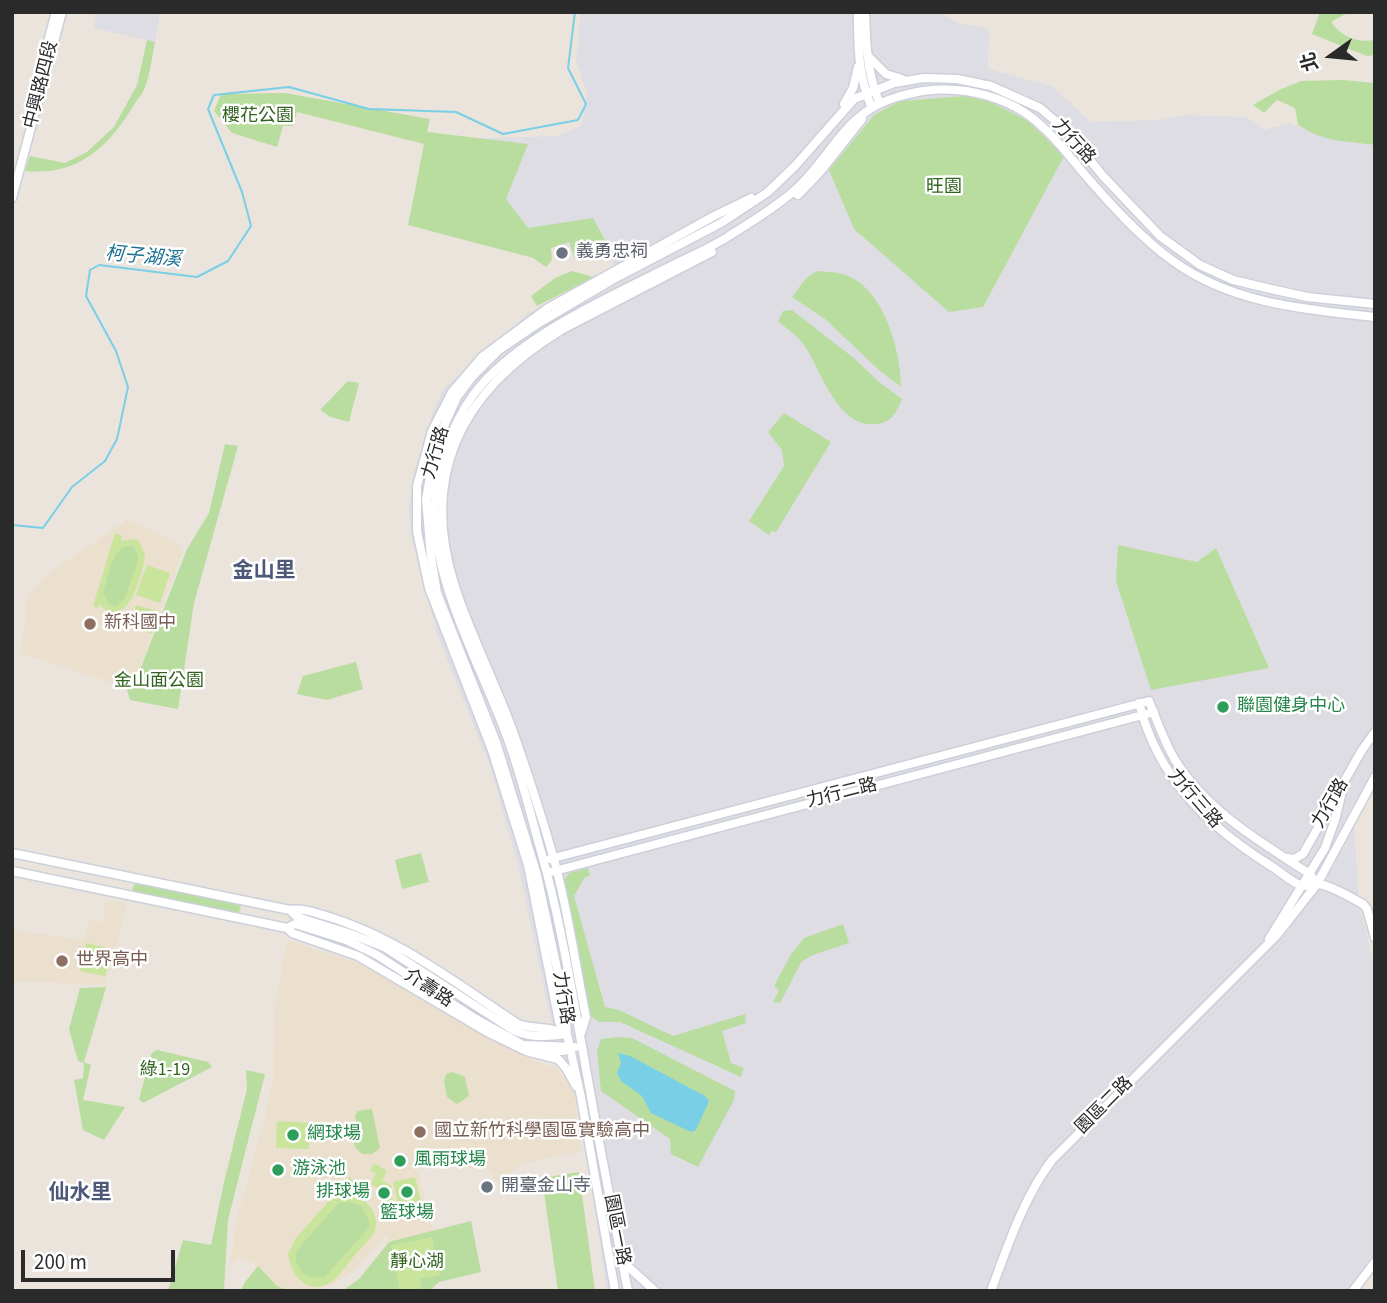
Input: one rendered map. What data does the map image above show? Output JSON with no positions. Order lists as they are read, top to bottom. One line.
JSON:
{"streets":{"street":["中興路四段","力行路","力行二路","力行三路","介壽路","園區二路","園區一路"]},"crossings":[["力行路","力行二路"],["力行路","力行三路"],["力行路","介壽路"],["力行路","園區二路"],["力行路","園區一路"],["力行二路","力行三路"],["力行三路","園區二路"],["介壽路","園區一路"]],"districts":["金山里","仙水里"],"water":["柯子湖溪"],"parks":["櫻花公園","旺園","金山面公園","綠1-19","靜心湖"],"places":["義勇忠祠","新科國中","聯園健身中心","世界高中","國立新竹科學園區實驗高中","網球場","風雨球場","游泳池","開臺金山寺","籃球場","排球場"],"scale_bar":"200 m","north":"left"}
